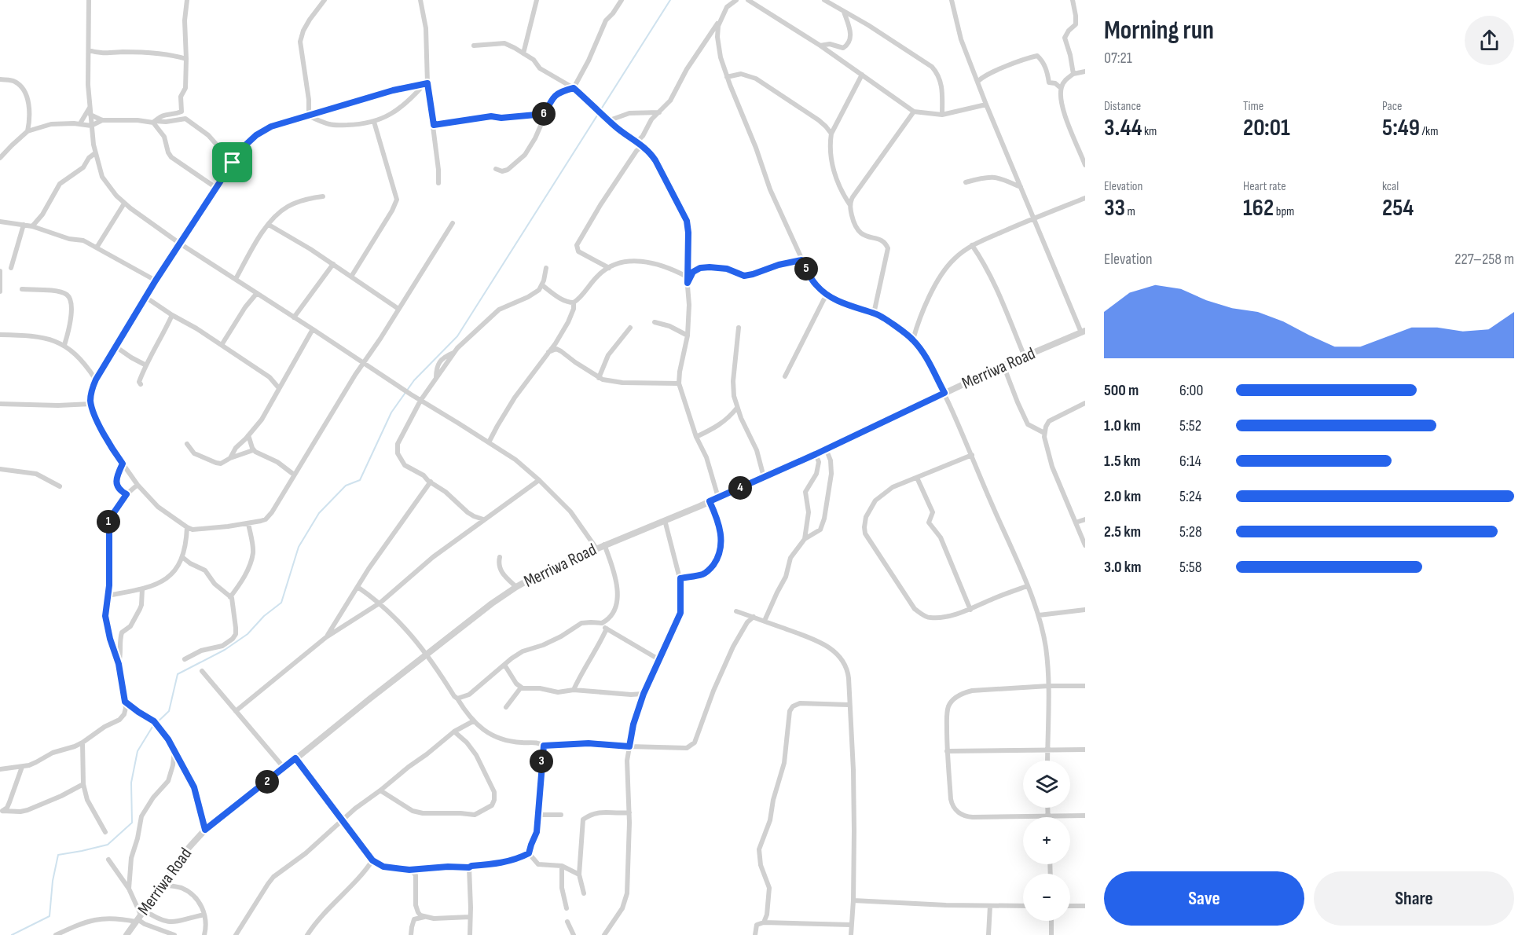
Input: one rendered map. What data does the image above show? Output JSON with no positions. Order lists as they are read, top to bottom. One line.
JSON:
{"streets":{"street":["Merriwa Road"]},"page":{"heading":["Morning run","07:21"],"stats":[["Distance","3.44 km"],["Time","20:01"],["Pace","5:49 /km"],["Elevation","33 m"],["Heart rate","162 bpm"],["kcal","254"]],"pins":["6","5","4","1","3","2"],"chart":["Elevation","227–258 m"],"list":[{"name":"500 m","note":"6:00"},{"name":"1.0 km","note":"5:52"},{"name":"1.5 km","note":"6:14"},{"name":"2.0 km","note":"5:24"},{"name":"2.5 km","note":"5:28"},{"name":"3.0 km","note":"5:58"}],"map_buttons":["+","−"],"buttons":["Save","Share"]}}
